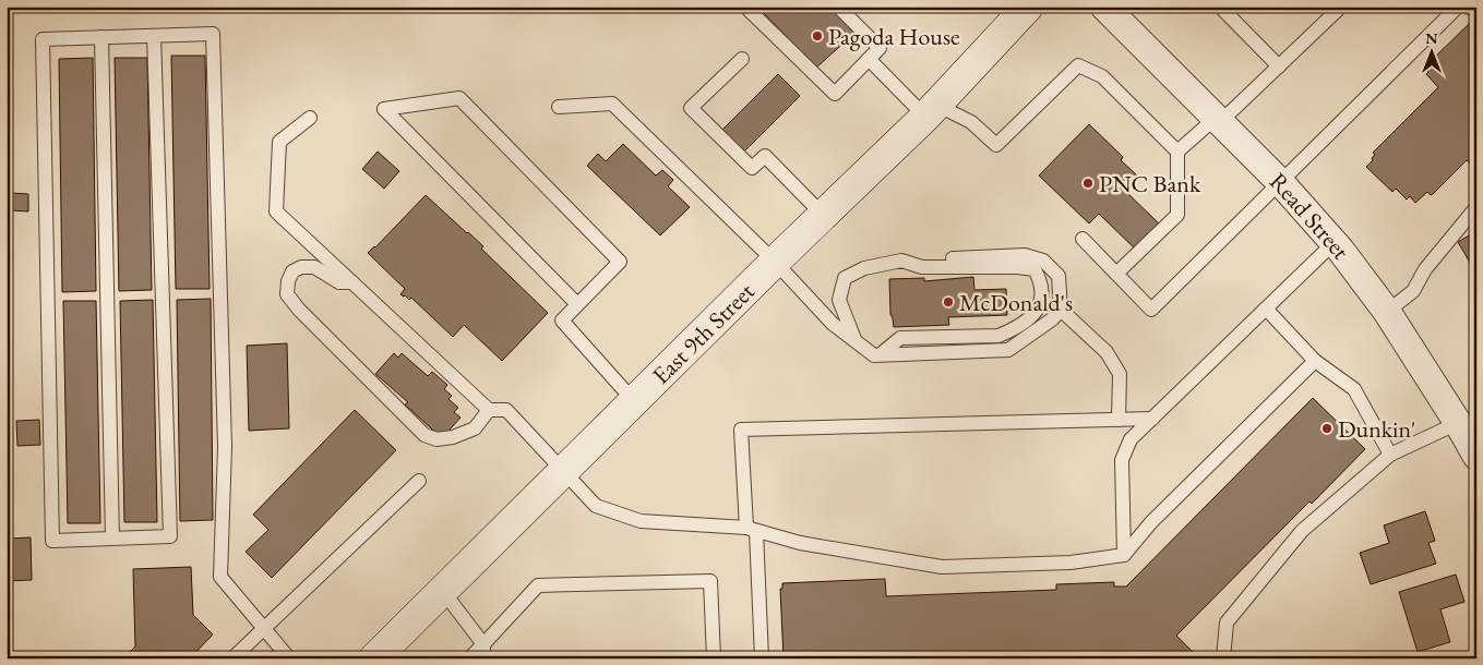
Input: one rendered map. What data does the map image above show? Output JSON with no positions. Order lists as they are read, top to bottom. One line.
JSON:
{"streets":{"main road":["East 9th Street"],"street":["Read Street"]},"places":["Pagoda House","PNC Bank","McDonald's","Dunkin'"],"north":"top"}
